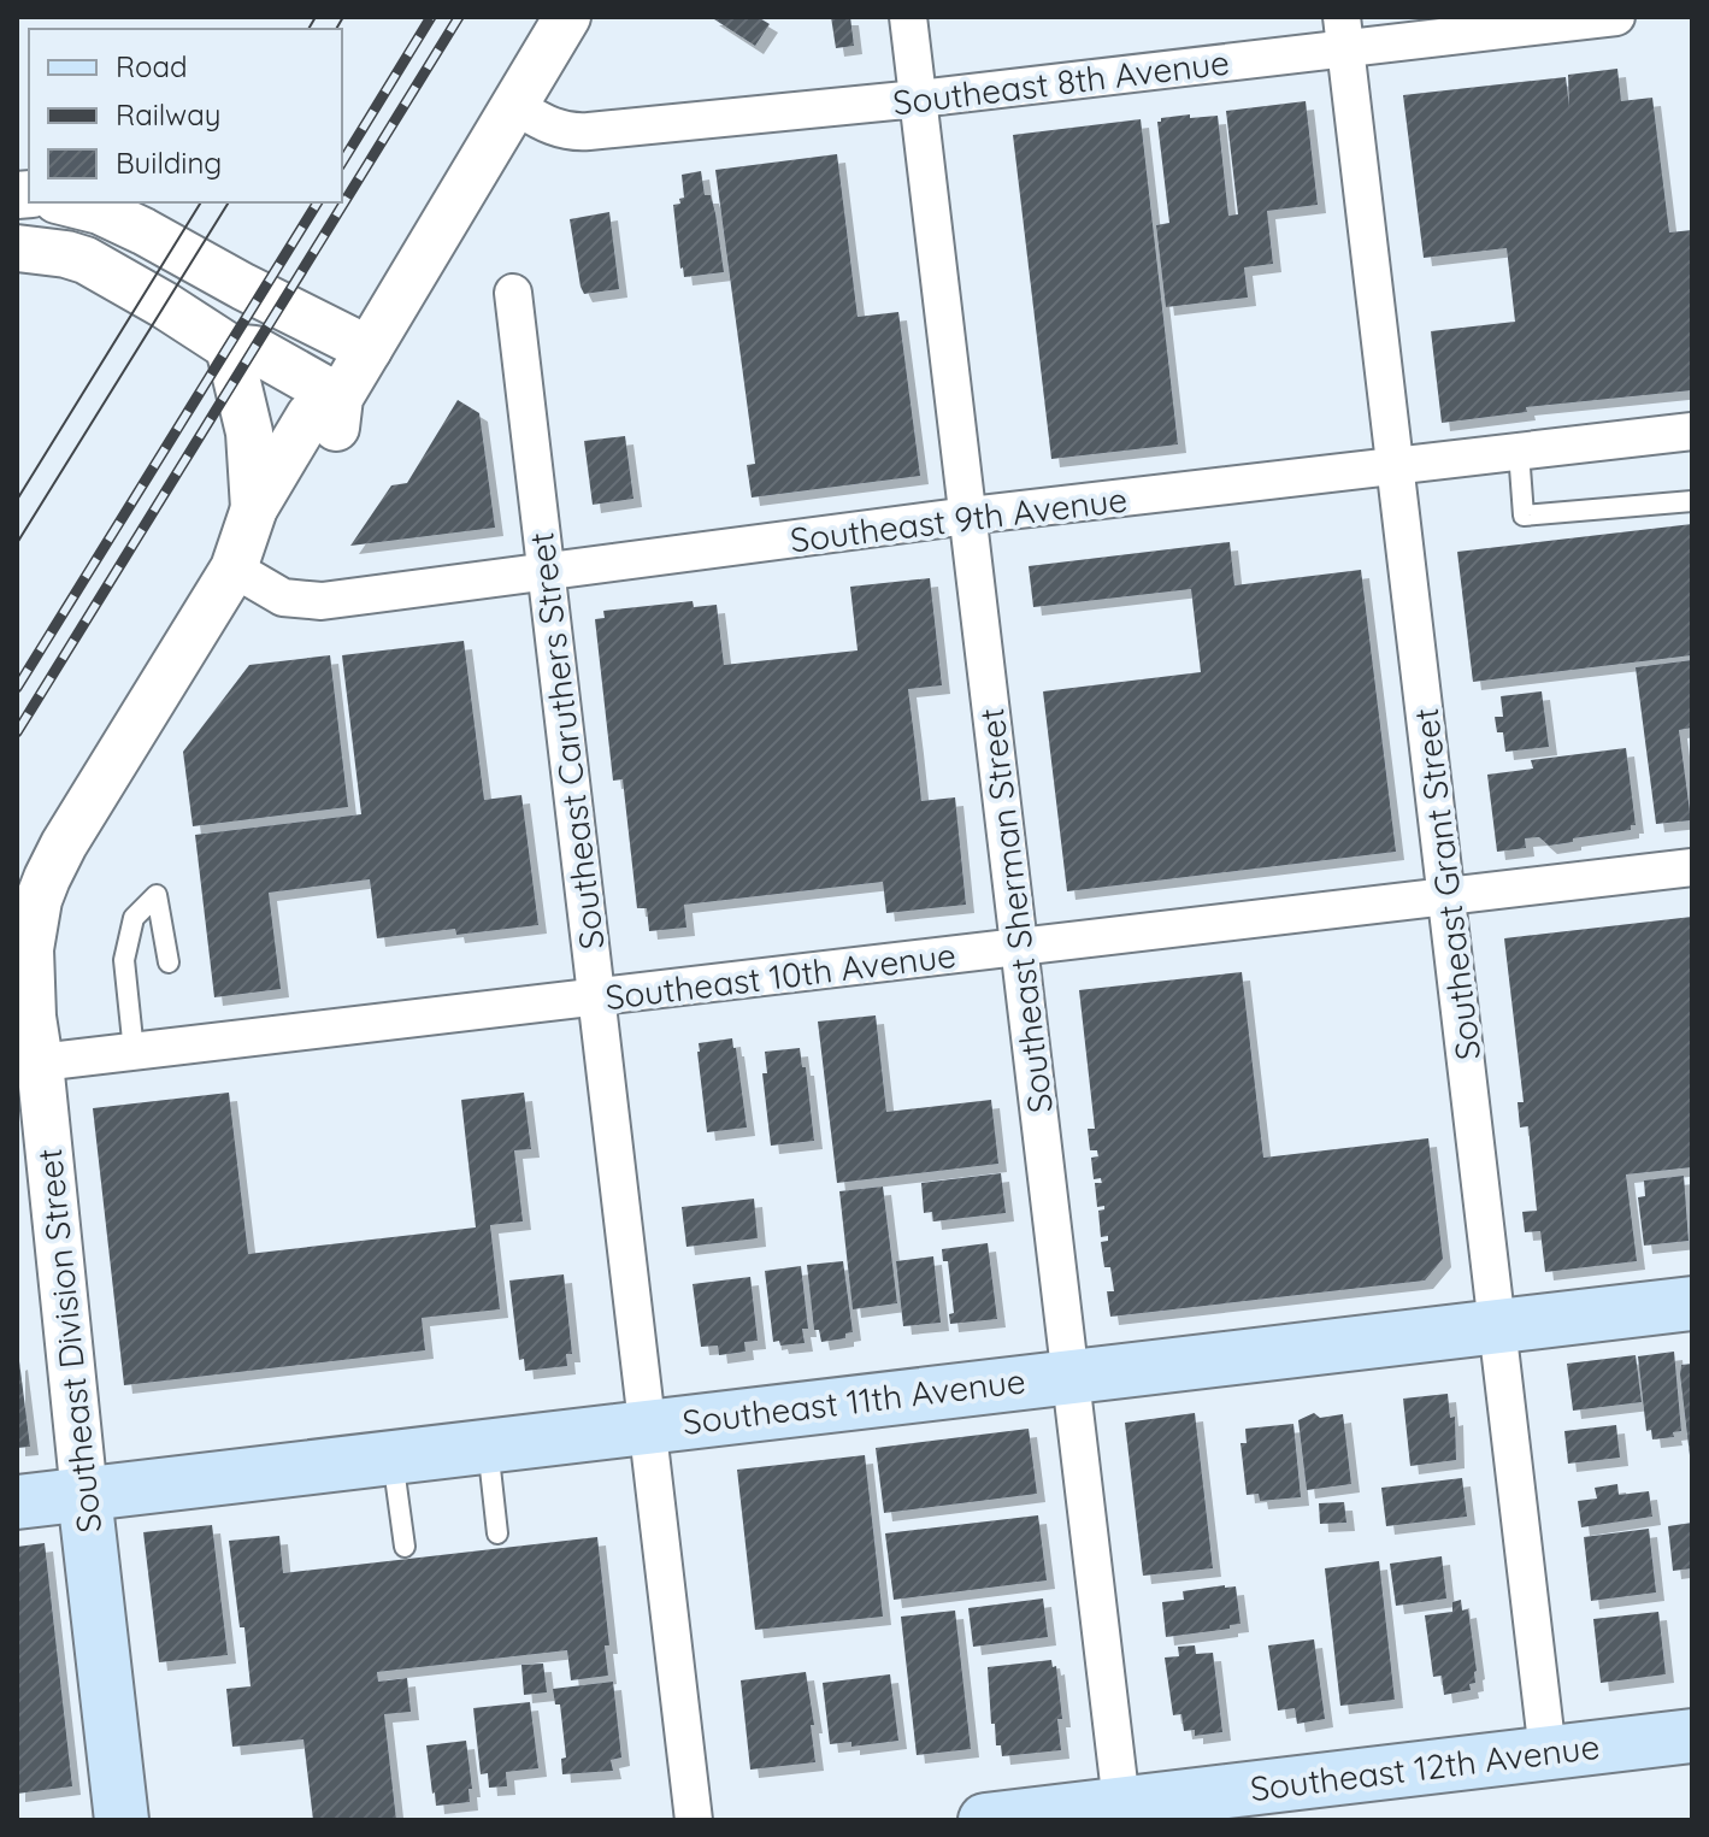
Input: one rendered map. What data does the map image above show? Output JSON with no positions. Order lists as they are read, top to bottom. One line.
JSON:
{"streets":{"main road":["Southeast Division Street","Southeast 11th Avenue","Southeast 12th Avenue"],"street":["Southeast 8th Avenue","Southeast 9th Avenue","Southeast Caruthers Street","Southeast Grant Street","Southeast Sherman Street","Southeast 10th Avenue"]},"crossings":[["Southeast 8th Avenue","Southeast Grant Street"],["Southeast 8th Avenue","Southeast Sherman Street"],["Southeast 8th Avenue","Southeast Division Street"],["Southeast 9th Avenue","Southeast Caruthers Street"],["Southeast 9th Avenue","Southeast Grant Street"],["Southeast 9th Avenue","Southeast Sherman Street"],["Southeast 9th Avenue","Southeast Division Street"],["Southeast Caruthers Street","Southeast 10th Avenue"],["Southeast Caruthers Street","Southeast 11th Avenue"],["Southeast Grant Street","Southeast 10th Avenue"],["Southeast Grant Street","Southeast 11th Avenue"],["Southeast Grant Street","Southeast 12th Avenue"],["Southeast Sherman Street","Southeast 10th Avenue"],["Southeast Sherman Street","Southeast 11th Avenue"],["Southeast Sherman Street","Southeast 12th Avenue"],["Southeast 10th Avenue","Southeast Division Street"],["Southeast Division Street","Southeast 11th Avenue"]],"legend":["Road","Railway","Building"]}
